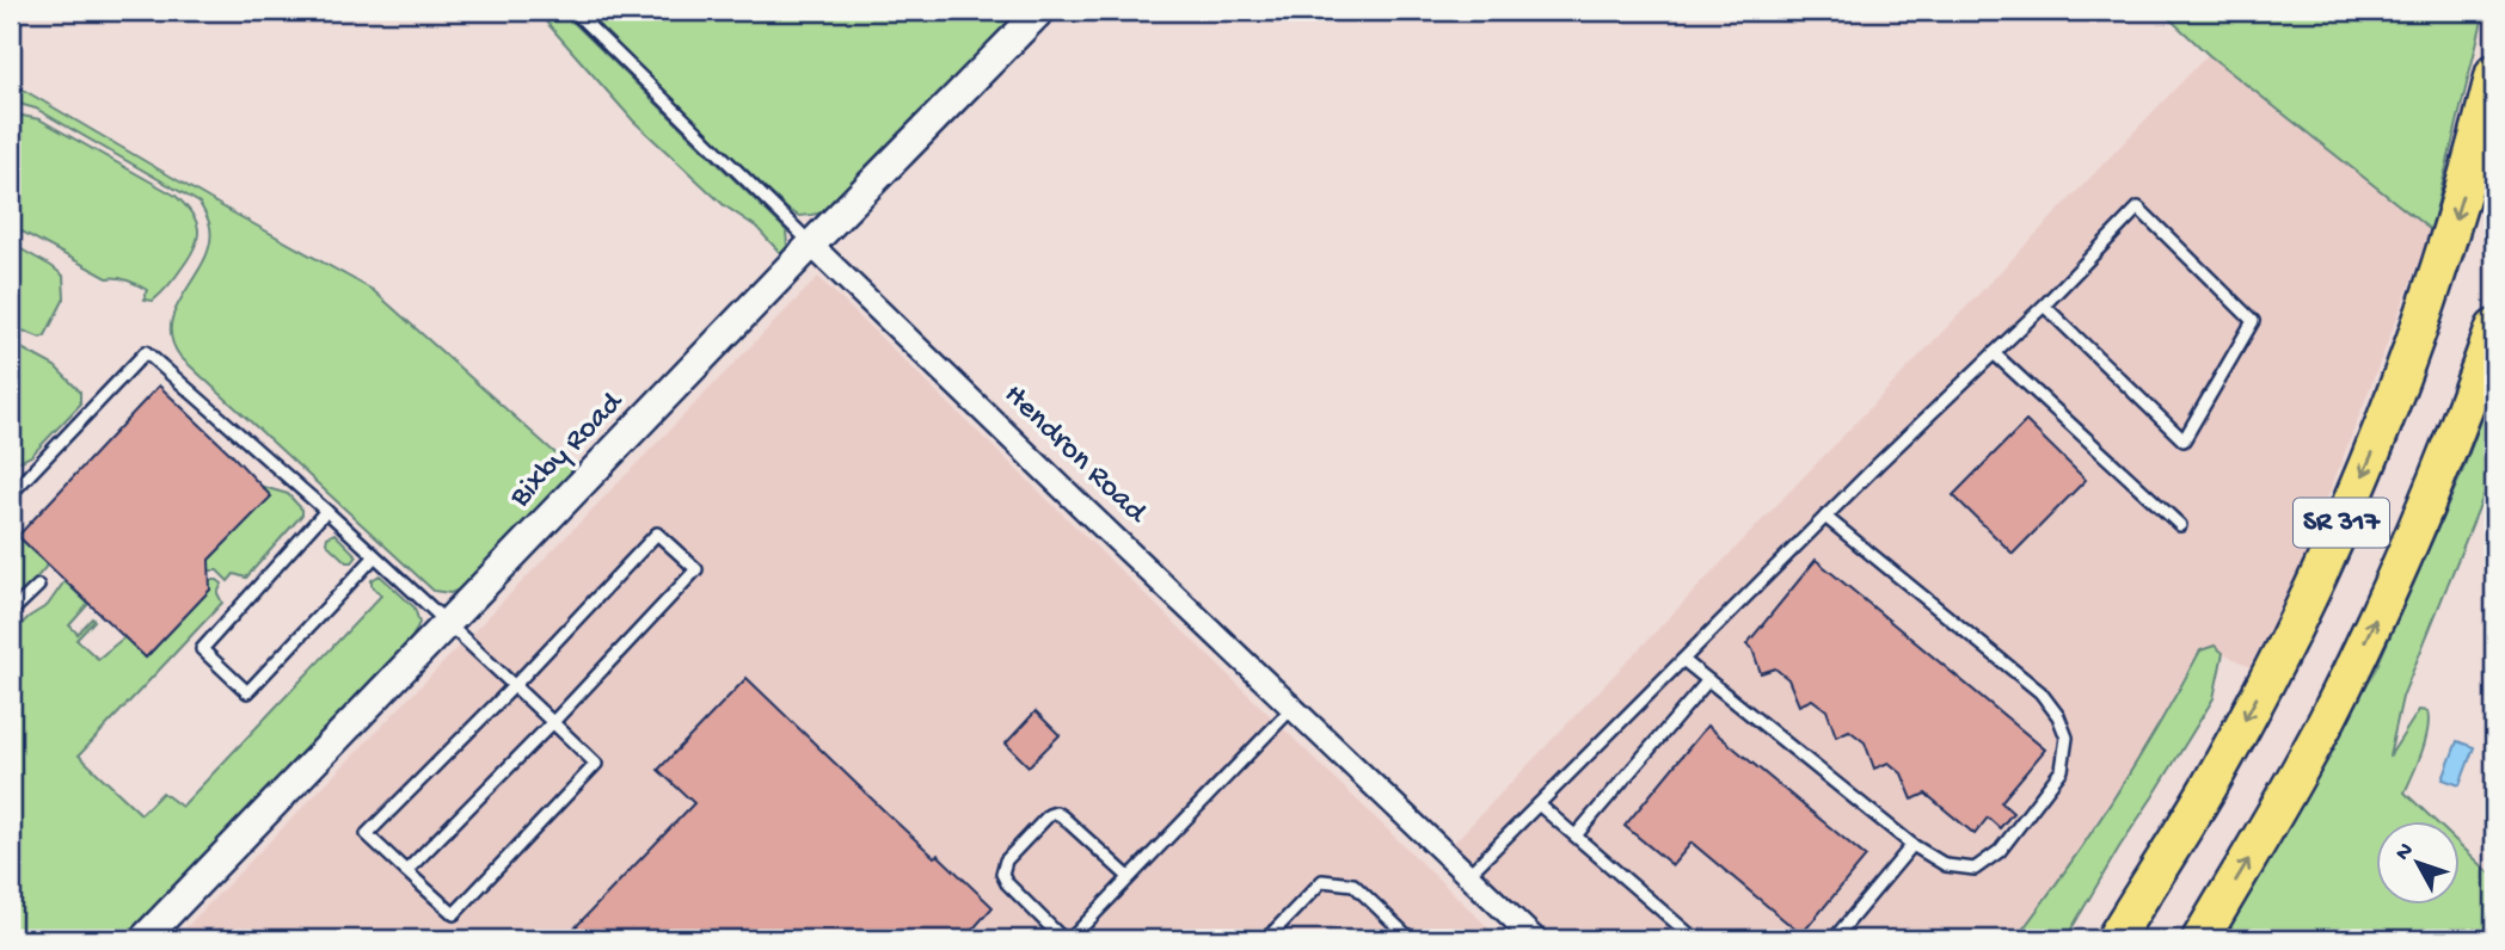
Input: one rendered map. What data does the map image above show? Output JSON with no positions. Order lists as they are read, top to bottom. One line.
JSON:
{"streets":{"main road":["SR 317"],"street":["Bixby Road","Hendron Road"]},"crossings":[["Bixby Road","Hendron Road"]],"north":"top left"}
